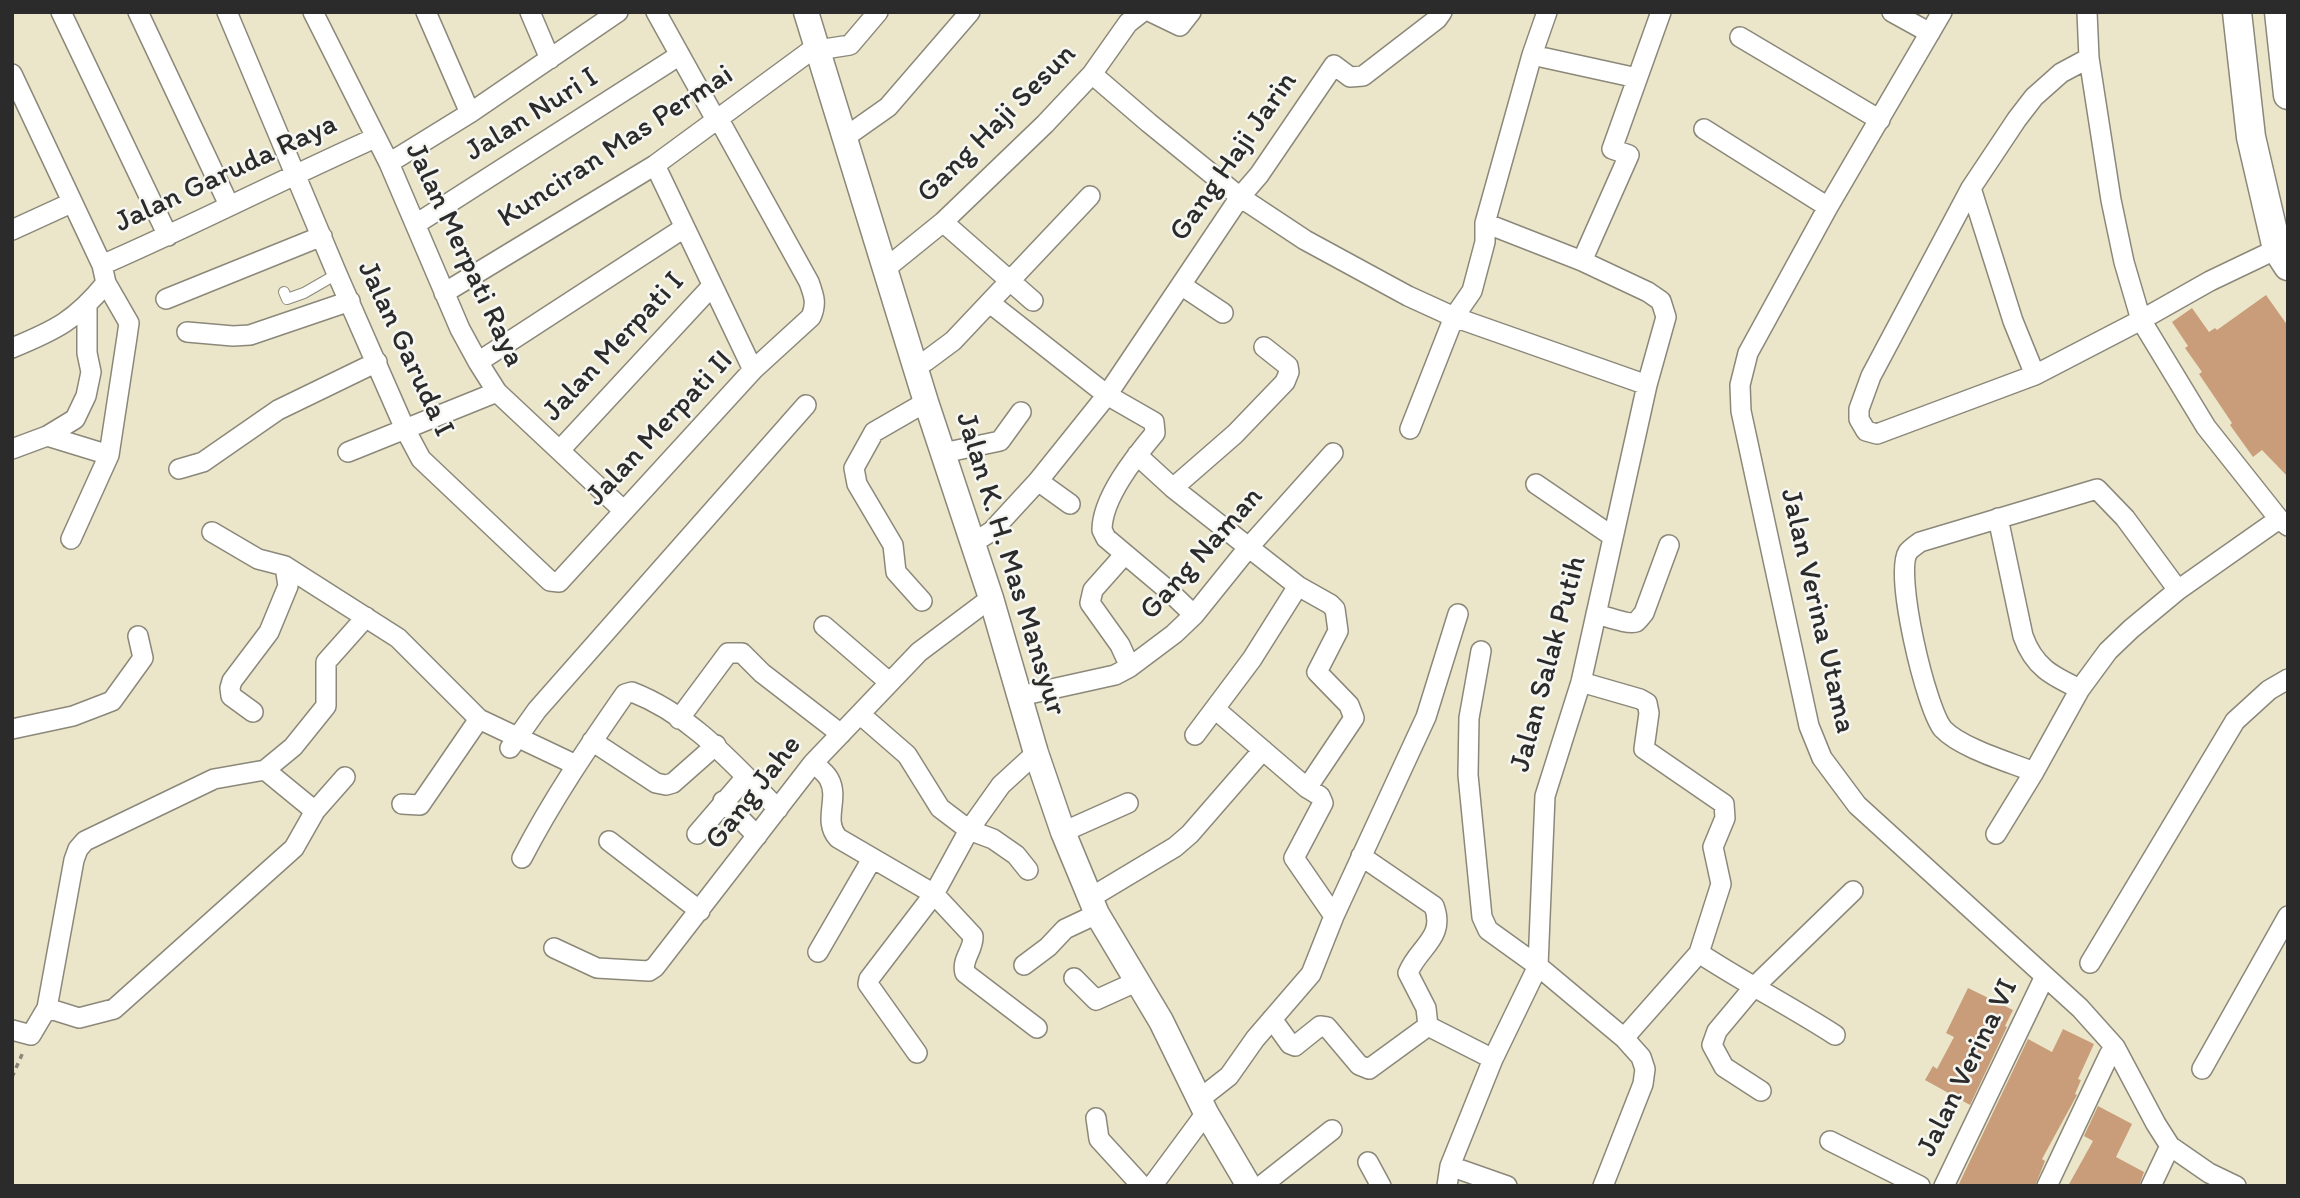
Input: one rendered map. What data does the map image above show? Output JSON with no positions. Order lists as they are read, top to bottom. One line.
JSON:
{"streets":{"street":["Jalan Nuri I","Gang Haji Sesun","Kunciran Mas Permai","Gang Haji Jarin","Jalan Garuda Raya","Jalan Merpati Raya","Jalan Merpati I","Jalan Garuda I","Jalan Merpati II","Gang Naman","Jalan K. H. Mas Mansyur","Jalan Verina Utama","Jalan Salak Putih","Gang Jahe","Jalan Verina VI"]},"crossings":[["Jalan Nuri I","Jalan Merpati Raya"],["Gang Haji Sesun","Jalan K. H. Mas Mansyur"],["Kunciran Mas Permai","Jalan Merpati Raya"],["Kunciran Mas Permai","Jalan Merpati II"],["Kunciran Mas Permai","Jalan K. H. Mas Mansyur"],["Gang Haji Jarin","Jalan K. H. Mas Mansyur"],["Jalan Garuda Raya","Jalan Merpati Raya"],["Jalan Garuda Raya","Jalan Garuda I"],["Jalan Merpati Raya","Jalan Merpati I"],["Jalan Merpati Raya","Jalan Merpati II"],["Jalan Garuda I","Jalan Merpati II"],["Gang Naman","Jalan K. H. Mas Mansyur"],["Jalan K. H. Mas Mansyur","Gang Jahe"],["Jalan Verina Utama","Jalan Verina VI"]]}
